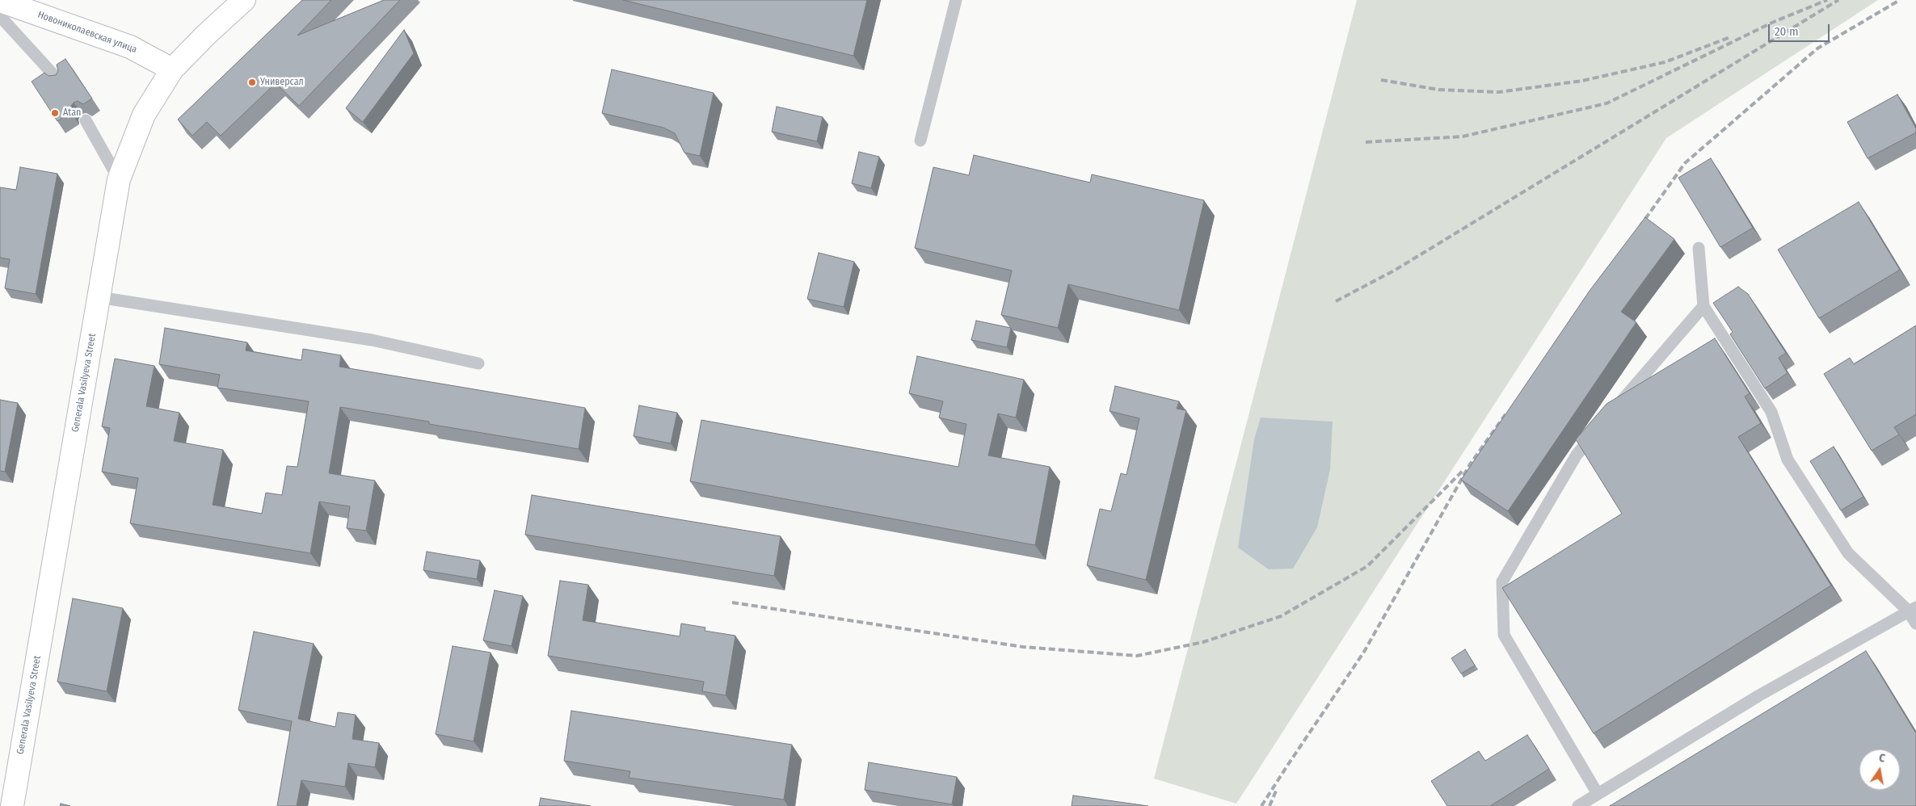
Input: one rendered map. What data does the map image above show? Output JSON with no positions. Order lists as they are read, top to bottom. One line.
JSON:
{"streets":{"main road":["Новониколаевская улица","Generala Vasilyeva Street"]},"crossings":[["Новониколаевская улица","Generala Vasilyeva Street"]],"places":["Универсал","Atan"],"scale_bar":"20 m","north":"top"}
